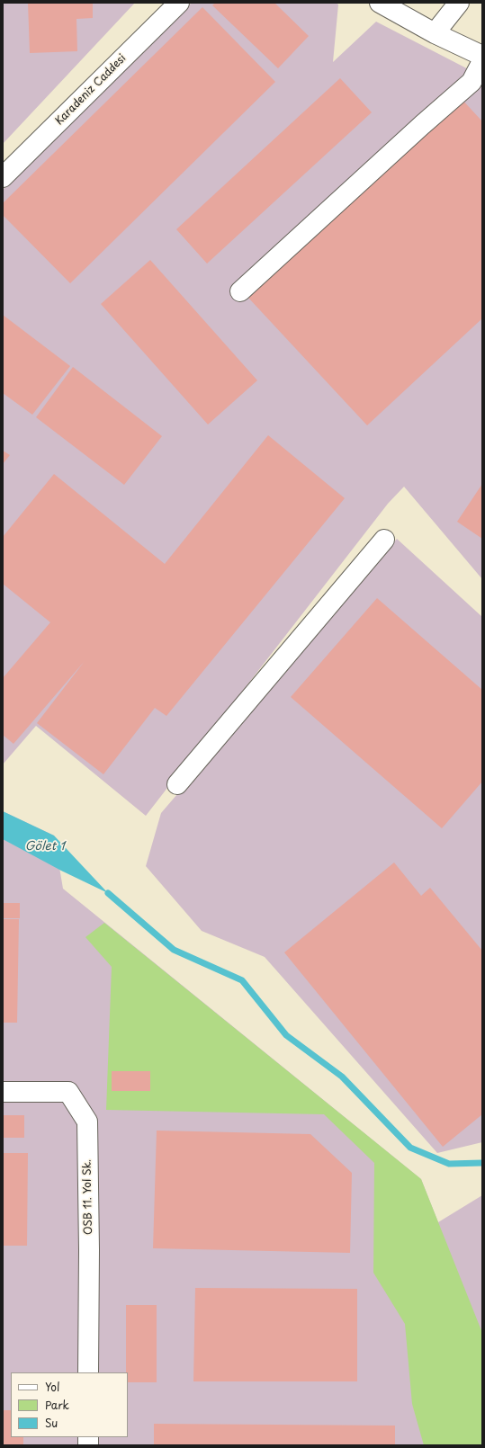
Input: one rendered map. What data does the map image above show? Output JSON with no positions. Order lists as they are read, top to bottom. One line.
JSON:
{"streets":{"street":["Karadeniz Caddesi","OSB 11. Yol Sk."]},"water":["Gölet 1"],"legend":["Yol","Park","Su"]}
